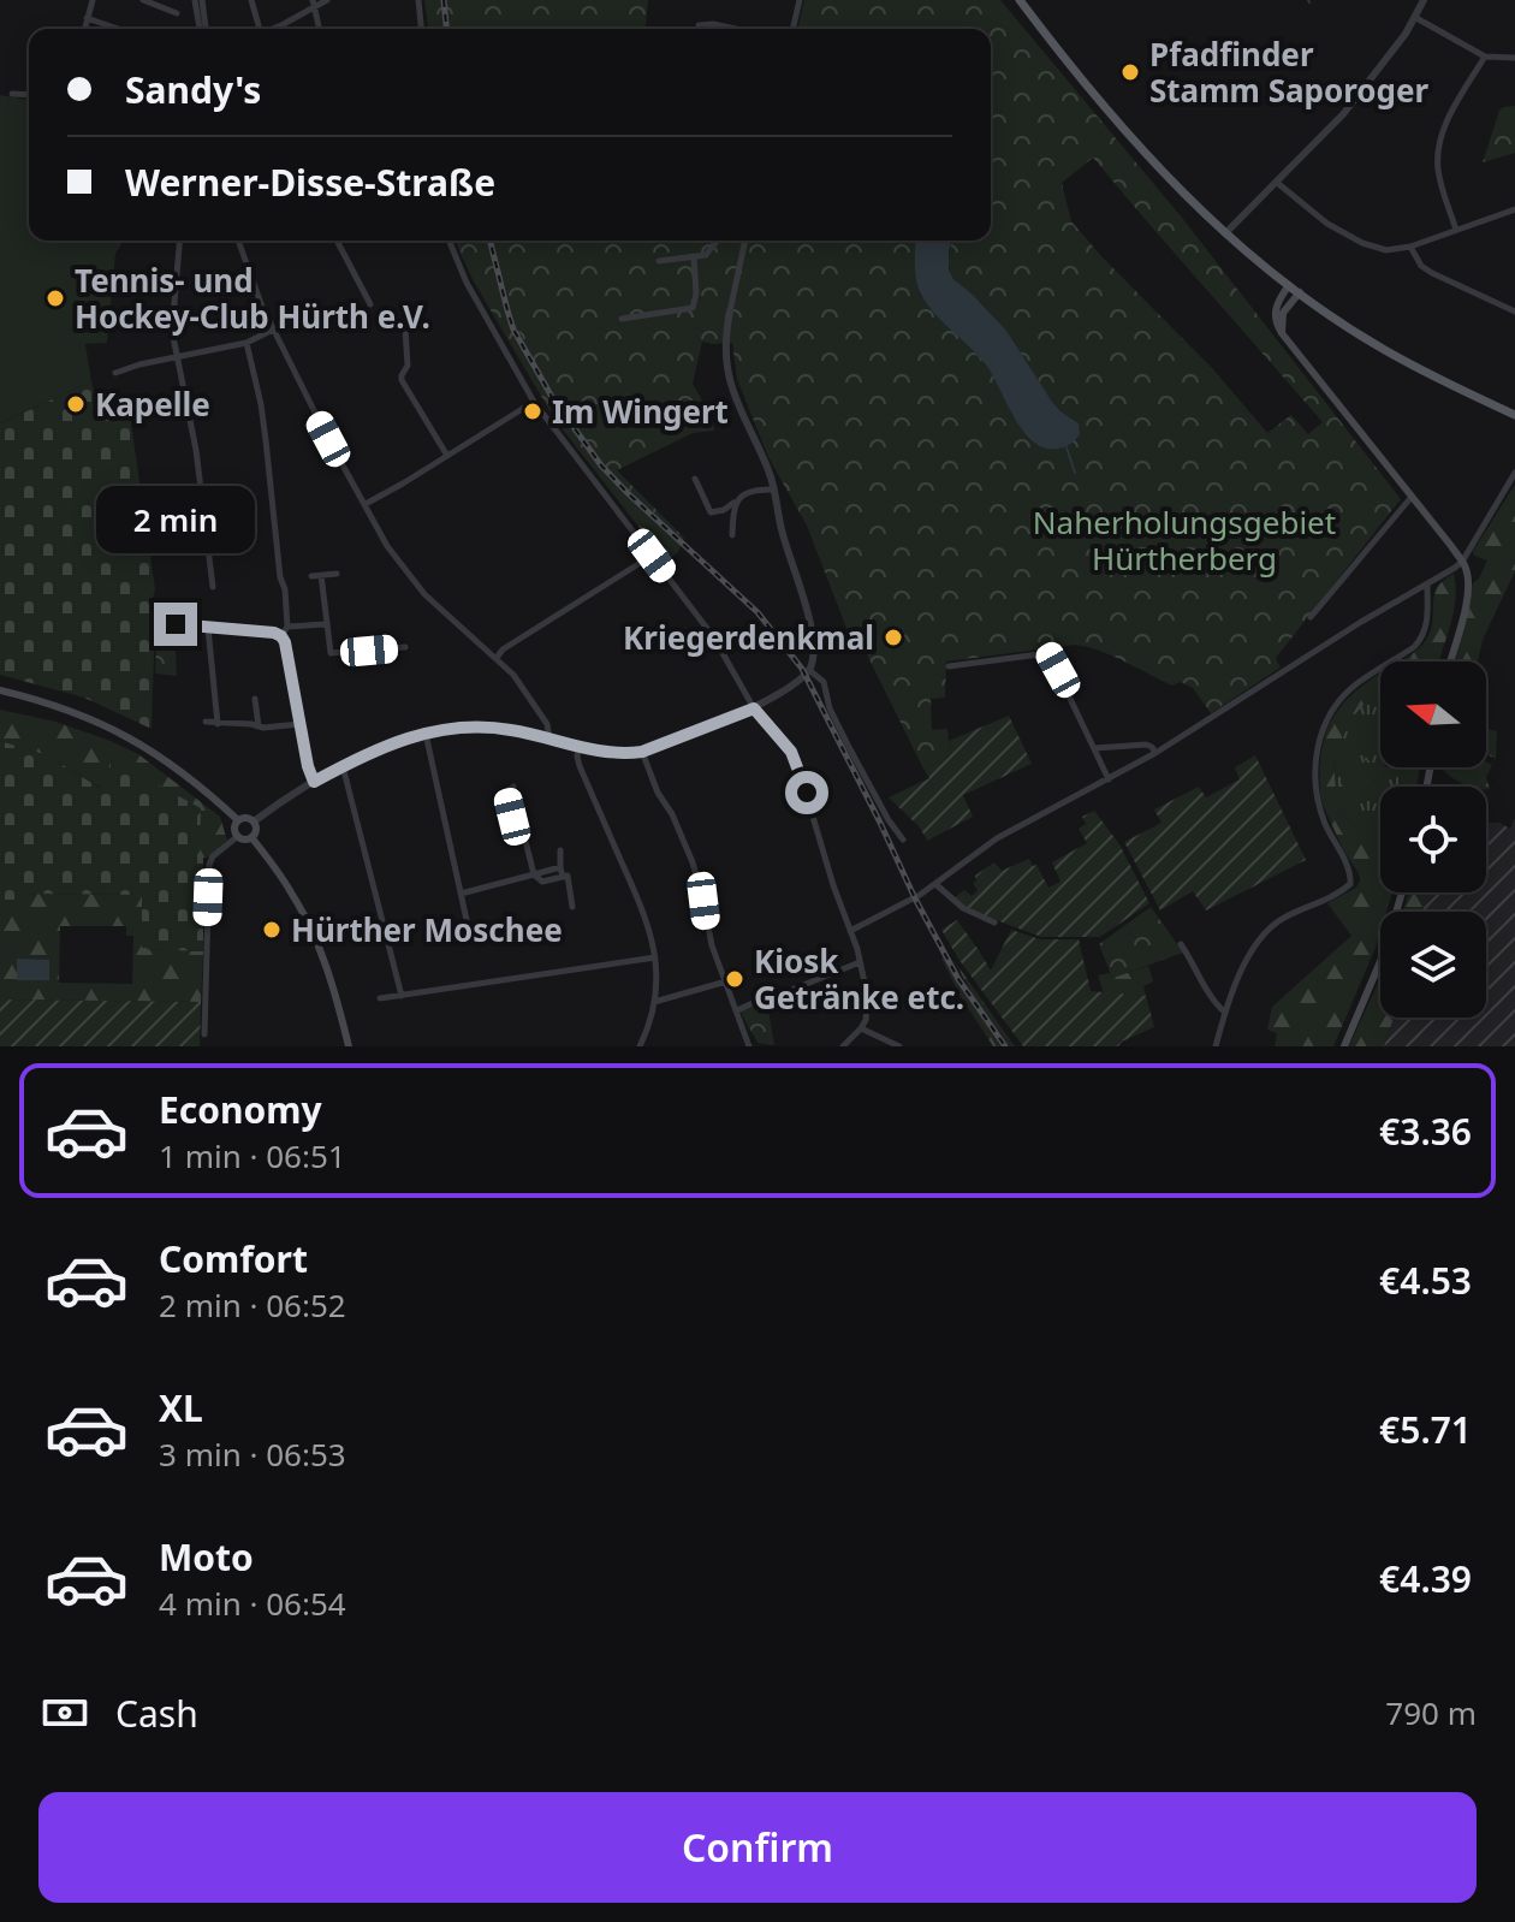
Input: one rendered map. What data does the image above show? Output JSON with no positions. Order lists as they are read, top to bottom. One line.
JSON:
{"parks":["Naherholungsgebiet Hürtherberg"],"places":["Pfadfinder Stamm Saporoger","Tennis- und Hockey-Club Hürth e.V.","Kapelle","Im Wingert","Kriegerdenkmal","Hürther Moschee","Kiosk Getränke etc."],"north":"left","page":{"banner":["Sandy's","Werner-Disse-Straße"],"bubble":"2 min","list":[{"name":"Economy","note":"1 min · 06:51","value":"€3.36"},{"name":"Comfort","note":"2 min · 06:52","value":"€4.53"},{"name":"XL","note":"3 min · 06:53","value":"€5.71"},{"name":"Moto","note":"4 min · 06:54","value":"€4.39"}],"pay":["Cash","790 m"],"buttons":"Confirm"}}
